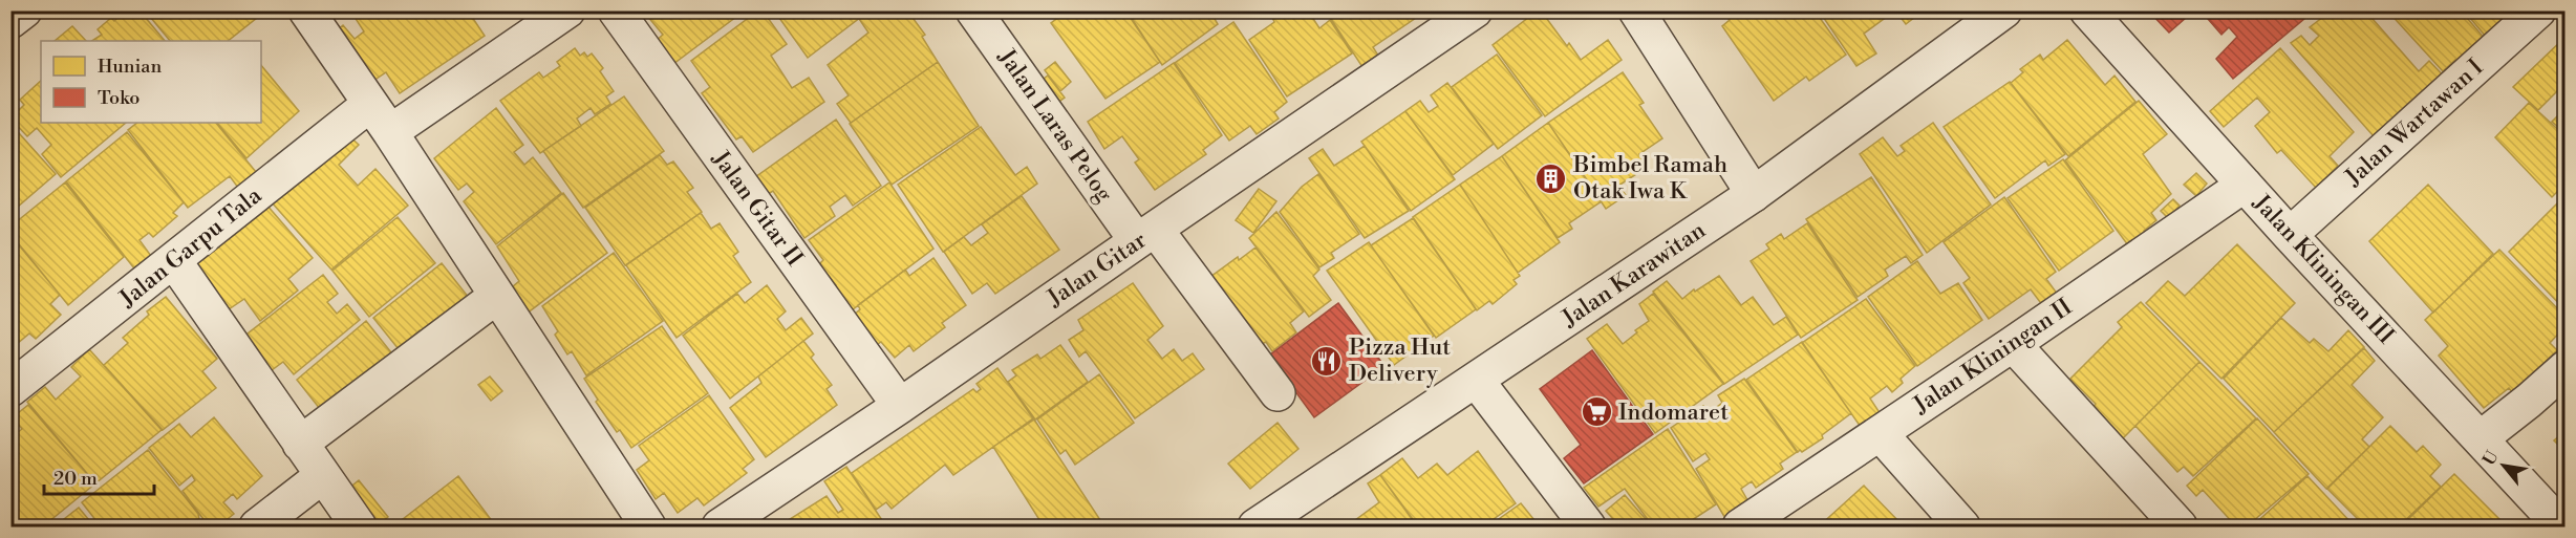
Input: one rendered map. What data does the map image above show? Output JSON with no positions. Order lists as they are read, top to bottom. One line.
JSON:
{"streets":{"street":["Jalan Wartawan I","Jalan Laras Pelog","Jalan Gitar II","Jalan Garpu Tala","Jalan Gitar","Jalan Kliningan III","Jalan Karawitan","Jalan Kliningan II"]},"crossings":[["Jalan Wartawan I","Jalan Kliningan III"],["Jalan Laras Pelog","Jalan Gitar"],["Jalan Gitar II","Jalan Gitar"],["Jalan Kliningan III","Jalan Kliningan II"]],"places":{"building":["Bimbel Ramah Otak Iwa K"],"restaurant":["Pizza Hut Delivery"],"supermarket":["Indomaret"]},"legend":["Hunian","Toko"],"scale_bar":"20 m","north":"top left"}
